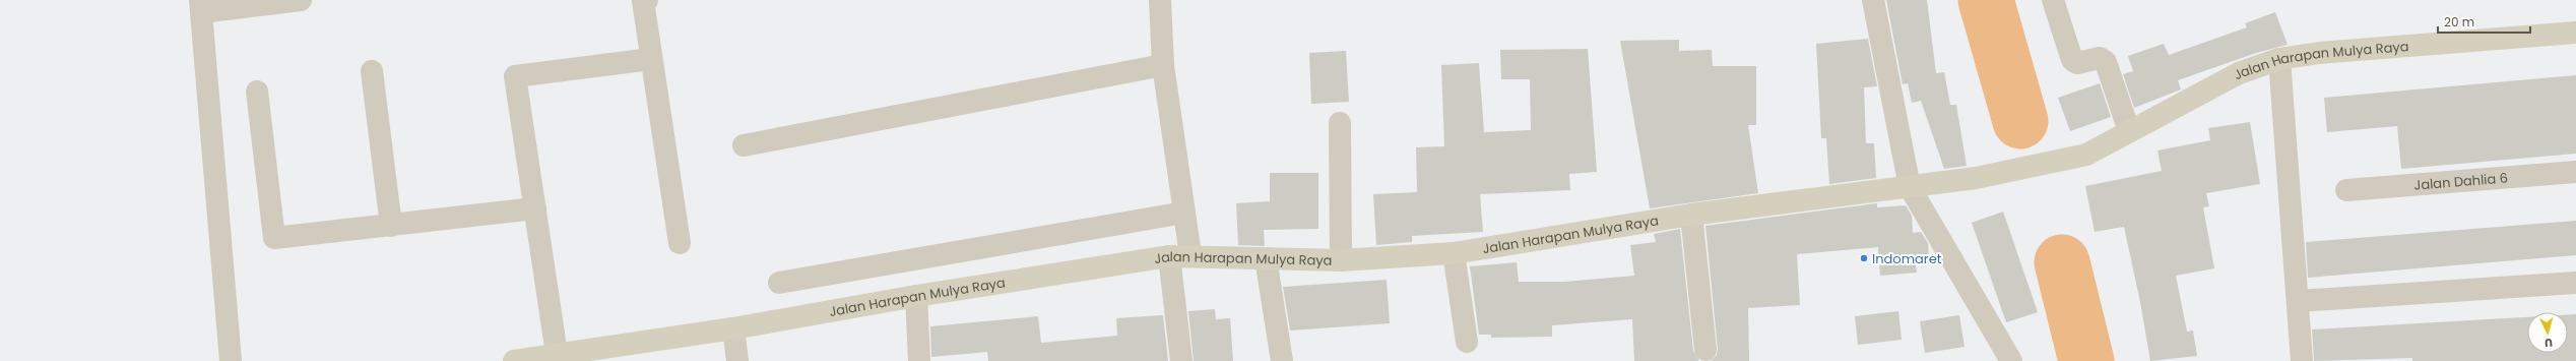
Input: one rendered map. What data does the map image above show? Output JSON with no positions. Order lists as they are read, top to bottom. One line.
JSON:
{"streets":{"street":["Jalan Harapan Mulya Raya","Jalan Dahlia 6"]},"places":["Indomaret"],"scale_bar":"20 m","north":"bottom"}
